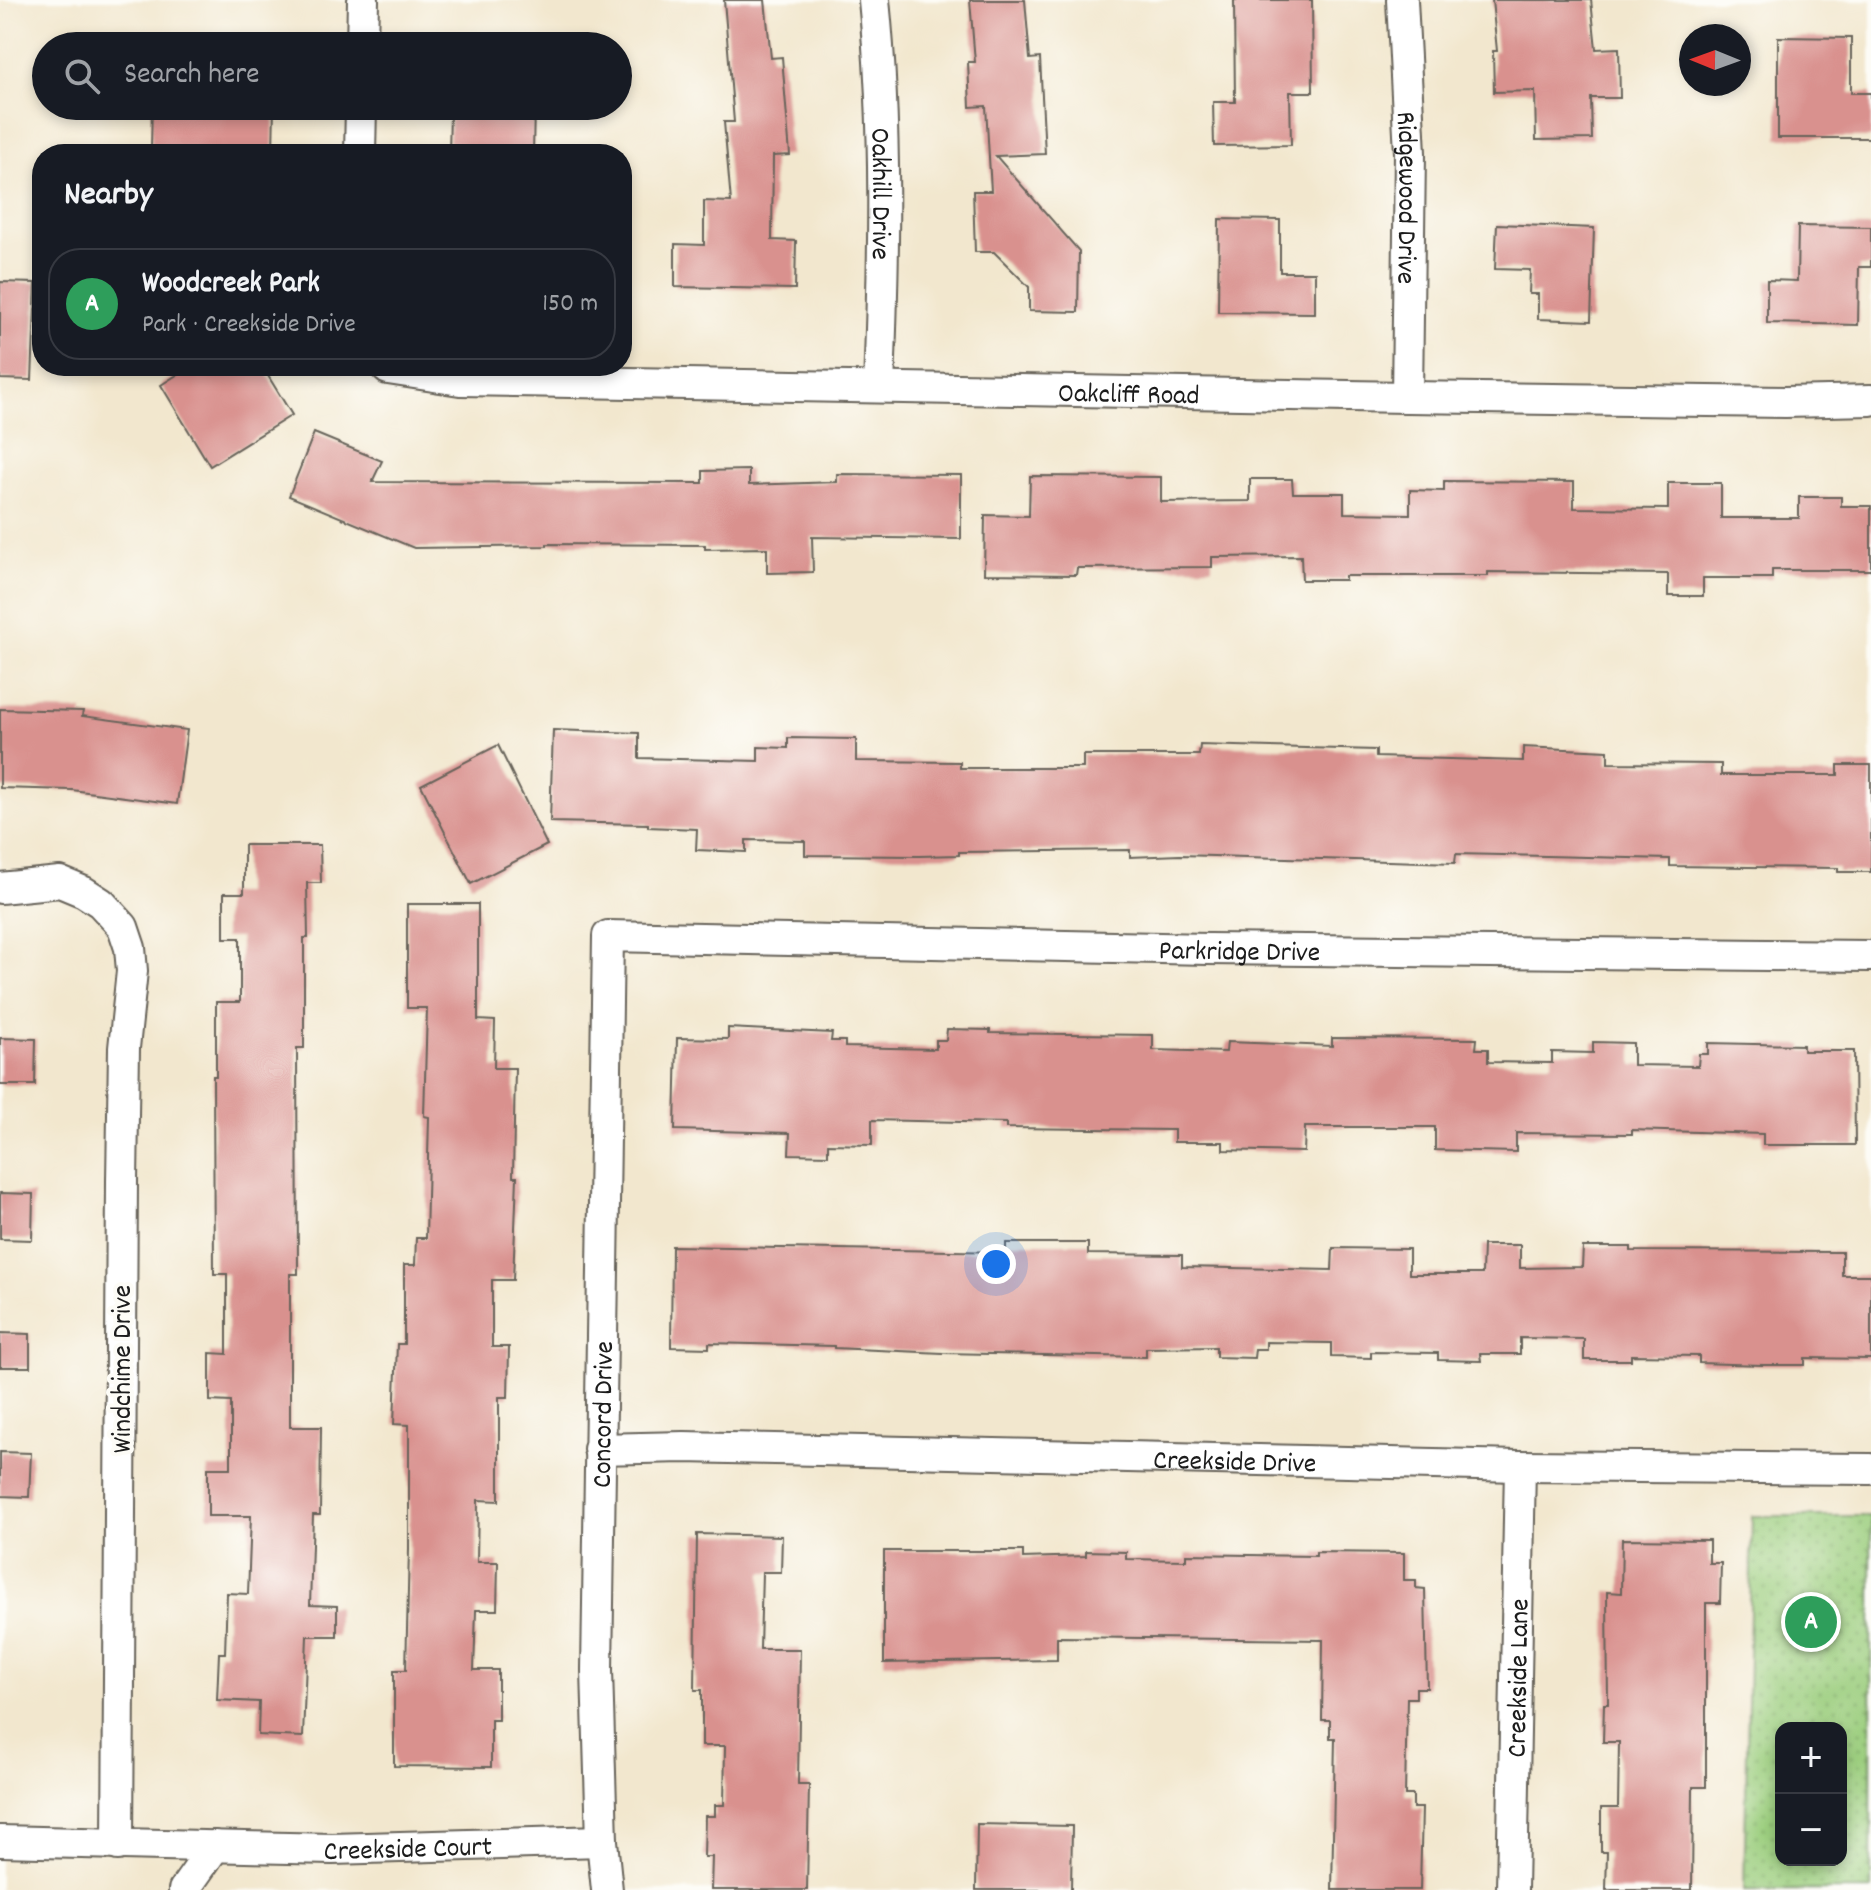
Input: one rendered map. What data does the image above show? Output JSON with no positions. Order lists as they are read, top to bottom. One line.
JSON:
{"streets":{"street":["Oakhill Drive","Ridgewood Drive","Oakcliff Road","Parkridge Drive","Windchime Drive","Concord Drive","Creekside Drive","Creekside Lane","Creekside Court"]},"crossings":[["Oakhill Drive","Oakcliff Road"],["Ridgewood Drive","Oakcliff Road"],["Parkridge Drive","Concord Drive"],["Windchime Drive","Creekside Court"],["Concord Drive","Creekside Drive"],["Concord Drive","Creekside Court"],["Creekside Drive","Creekside Lane"]],"north":"left","page":{"search":"Search here","heading":"Nearby","list":[{"mark":"A","name":"Woodcreek Park","note":"Park · Creekside Drive","value":"150 m"}],"pins":"A","map_buttons":["+","−"]}}
